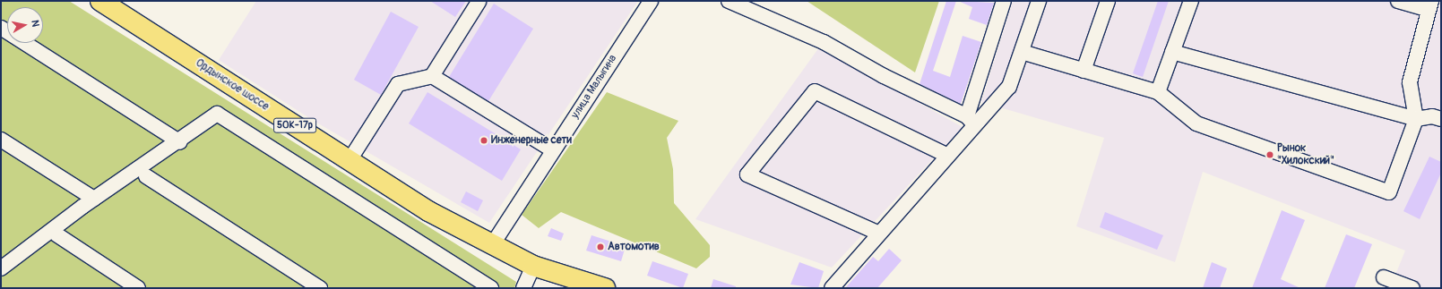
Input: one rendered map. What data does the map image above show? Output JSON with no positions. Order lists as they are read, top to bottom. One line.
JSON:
{"streets":{"highway":["Ордынское шоссе","50К-17р"],"street":["улица Малыгина"]},"crossings":[["Ордынское шоссе","улица Малыгина"]],"places":["Инженерные сети","Рынок \"Хилокский\"","Автомотив"],"north":"right"}
